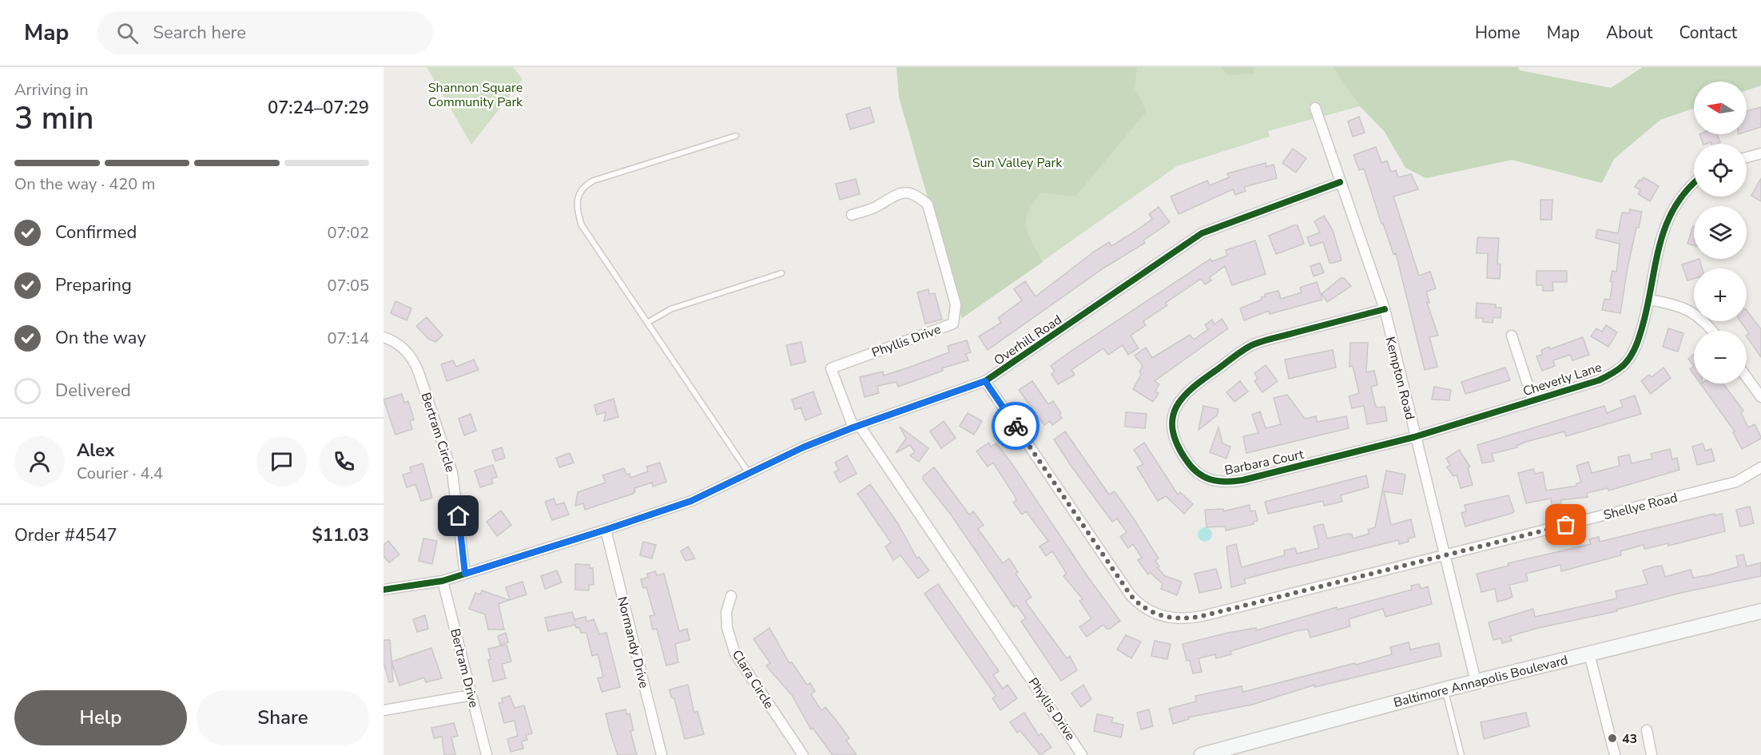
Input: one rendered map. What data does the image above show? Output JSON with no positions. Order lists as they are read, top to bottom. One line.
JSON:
{"streets":{"main road":["Baltimore Annapolis Boulevard"],"street":["Overhill Road","Phyllis Drive","Kempton Road","Cheverly Lane","Bertram Circle","Barbara Court","Shellye Road","Normandy Drive","Bertram Drive","Clara Circle"]},"crossings":[["Overhill Road","Phyllis Drive"],["Overhill Road","Kempton Road"],["Overhill Road","Bertram Circle"],["Overhill Road","Shellye Road"],["Overhill Road","Normandy Drive"],["Overhill Road","Bertram Drive"],["Kempton Road","Cheverly Lane"],["Kempton Road","Barbara Court"],["Kempton Road","Shellye Road"],["Kempton Road","Baltimore Annapolis Boulevard"],["Cheverly Lane","Barbara Court"]],"parks":["Shannon Square Community Park","Sun Valley Park"],"places":["43"],"north":"left","page":{"header":"Map","search":"Search here","nav":["Home","Map","About","Contact"],"heading":["3 min","Arriving in","07:24–07:29"],"panel":["Alex","Courier · 4.4","Order #4547","$11.03"],"map_buttons":["+","−"],"bar":"On the way · 420 m","list":[["Confirmed","07:02"],["Preparing","07:05"],["On the way","07:14"],"Delivered"],"buttons":["Help","Share"]}}
